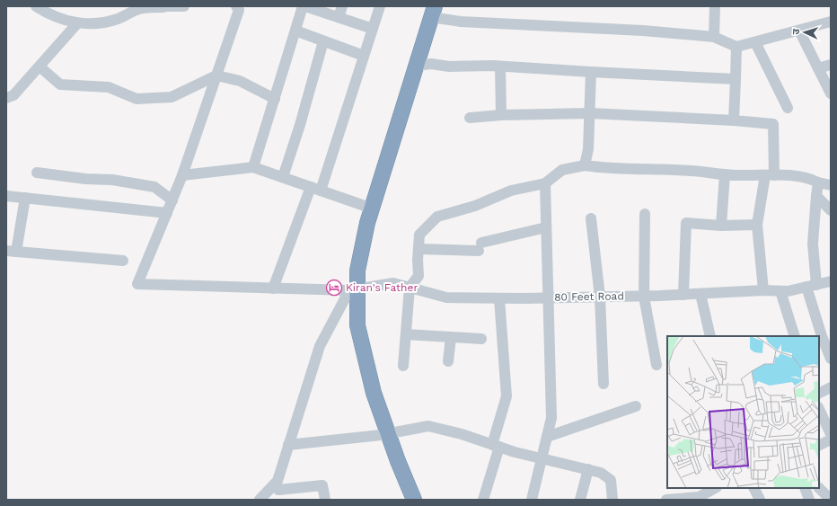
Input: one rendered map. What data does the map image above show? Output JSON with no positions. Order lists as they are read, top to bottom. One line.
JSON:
{"streets":{"street":["80 Feet Road"]},"places":{"hotel":["Kiran's Father"]},"north":"left"}
